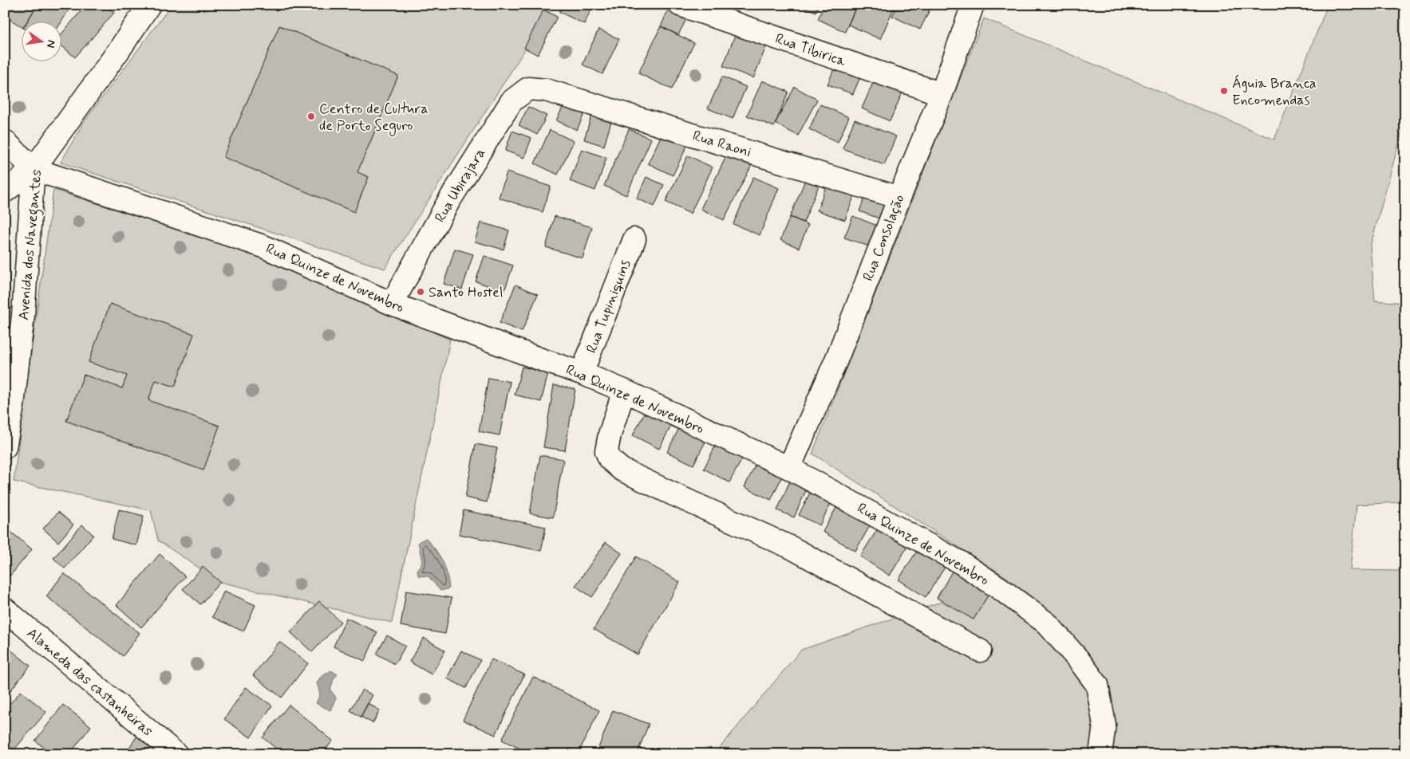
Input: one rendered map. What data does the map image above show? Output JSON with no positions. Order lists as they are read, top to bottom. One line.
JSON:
{"streets":{"street":["Rua Tibirica","Rua Raoni","Rua Ubirajara","Rua Consolação","Avenida dos Navegantes","Rua Quinze de Novembro","Rua Tupiniquins","Alameda das castanheiras"]},"crossings":[["Rua Tibirica","Rua Consolação"],["Rua Raoni","Rua Ubirajara"],["Rua Raoni","Rua Consolação"],["Rua Ubirajara","Rua Quinze de Novembro"],["Rua Consolação","Rua Quinze de Novembro"],["Avenida dos Navegantes","Rua Quinze de Novembro"],["Rua Quinze de Novembro","Rua Tupiniquins"]],"places":["Águia Branca Encomendas","Centro de Cultura de Porto Seguro","Santo Hostel"],"north":"right"}
